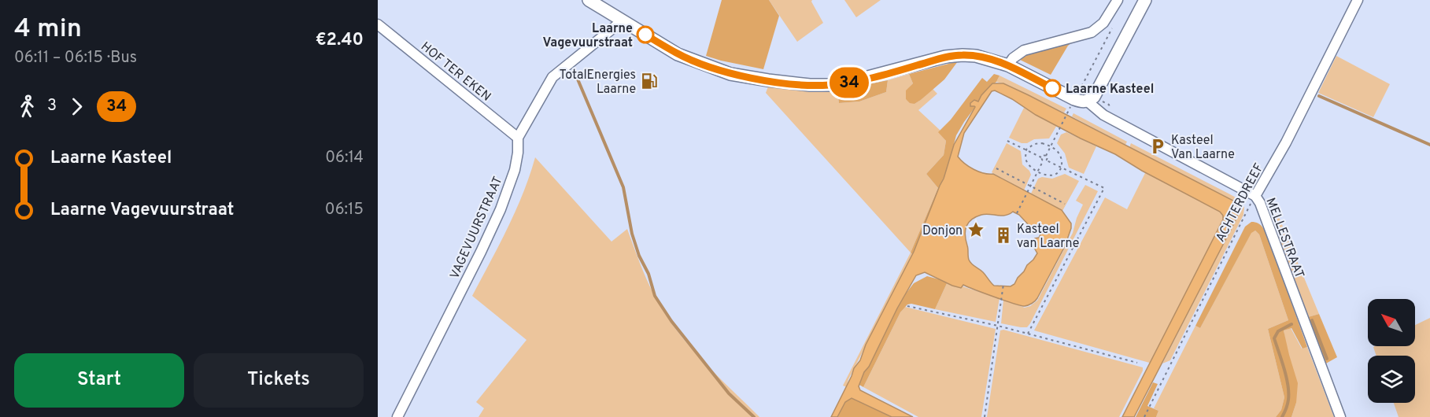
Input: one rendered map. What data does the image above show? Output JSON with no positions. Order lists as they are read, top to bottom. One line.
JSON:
{"streets":{"street":["HOF TER EKEN","ACHTERDREEF","VAGEVUURSTRAAT","MELLESTRAAT"]},"crossings":[["HOF TER EKEN","VAGEVUURSTRAAT"],["ACHTERDREEF","MELLESTRAAT"]],"places":{"other":["Laarne Vagevuurstraat","Laarne Kasteel"],"fuel station":["TotalEnergies Laarne"],"parking":["Kasteel Van Laarne"],"place":["Donjon"],"building":["Kasteel van Laarne"]},"lines":["bus line 34"],"north":"top left","page":{"heading":["4 min","06:11 – 06:15 · Bus","€2.40"],"on_map":"34","legs":["3","34"],"list":[{"name":"Laarne Kasteel","value":"06:14"},{"name":"Laarne Vagevuurstraat","value":"06:15"}],"buttons":["Start","Tickets"]}}
